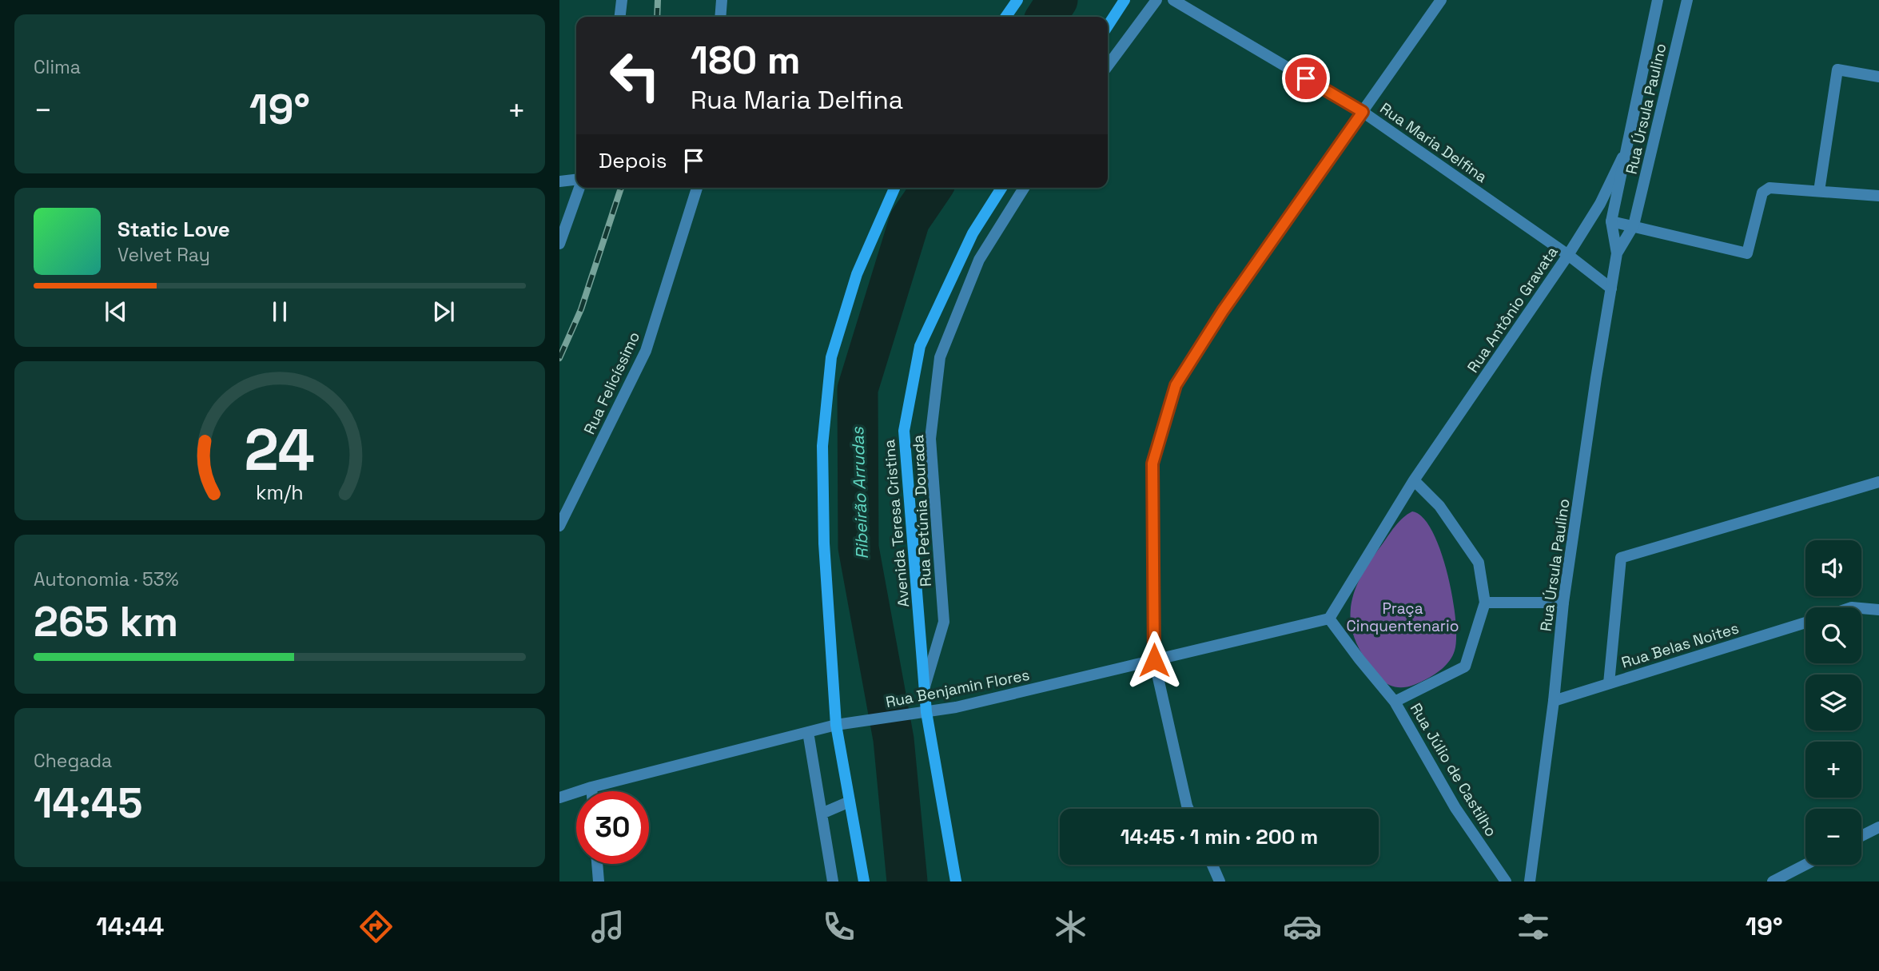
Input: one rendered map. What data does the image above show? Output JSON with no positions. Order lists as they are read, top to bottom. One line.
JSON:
{"streets":{"main road":["Avenida Teresa Cristina"],"street":["Rua Úrsula Paulino","Rua Maria Delfina","Rua Antônio Gravata","Rua Felicíssimo","Rua Petúnia Dourada","Rua Belas Noites","Rua Benjamin Flores","Rua Júlio de Castilho"]},"crossings":[["Rua Úrsula Paulino","Rua Maria Delfina"],["Rua Úrsula Paulino","Rua Antônio Gravata"],["Rua Úrsula Paulino","Rua Belas Noites"],["Rua Maria Delfina","Rua Antônio Gravata"],["Rua Antônio Gravata","Rua Benjamin Flores"],["Rua Antônio Gravata","Rua Júlio de Castilho"],["Rua Petúnia Dourada","Avenida Teresa Cristina"],["Avenida Teresa Cristina","Rua Benjamin Flores"],["Rua Benjamin Flores","Rua Júlio de Castilho"]],"water":["Ribeirão Arrudas"],"parks":["Praça Cinquentenario"],"page":{"tile":["Clima",["Autonomia · 53%","265 km"],["Chegada","14:45"]],"turn":["180 m","Rua Maria Delfina"],"heat":["−","19°","+"],"then":"Depois","song":["Static Love","Velvet Ray"],"map_buttons":["+","−"],"limit":"30","trip":"14:45 · 1 min · 200 m","tabs":["14:44","19°"],"gauge":["24","km/h"]}}
